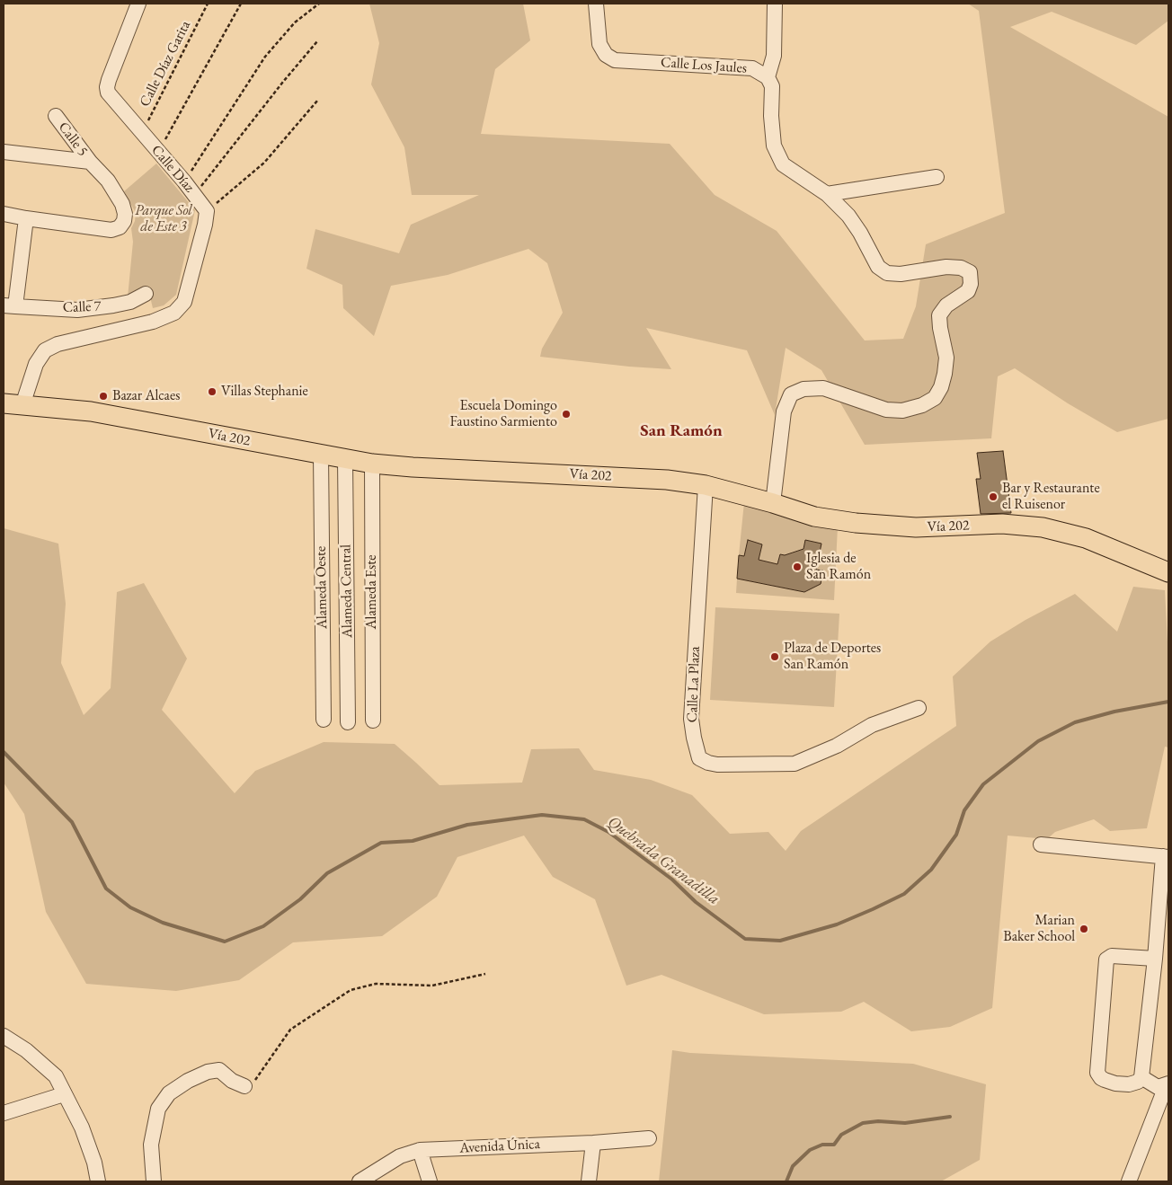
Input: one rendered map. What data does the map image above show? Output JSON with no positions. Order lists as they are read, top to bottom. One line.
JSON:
{"streets":{"main road":["Vía 202"],"street":["Calle Los Jaules","Calle 5","Calle Díaz","Calle 7","Alameda Oeste","Alameda Central","Alameda Este","Calle La Plaza","Avenida Única"],"path":["Calle Díaz Garita"]},"crossings":[["Calle Díaz Garita","Calle Díaz"],["Calle Los Jaules","Vía 202"],["Vía 202","Alameda Oeste"],["Vía 202","Alameda Central"],["Vía 202","Alameda Este"],["Vía 202","Calle La Plaza"]],"districts":["San Ramón"],"water":["Quebrada Granadilla"],"parks":["Parque Sol de Este 3"],"places":["Villas Stephanie","Bazar Alcaes","Escuela Domingo Faustino Sarmiento","Bar y Restaurante el Ruisenor","Iglesia de San Ramón","Plaza de Deportes San Ramón","Marian Baker School"]}
